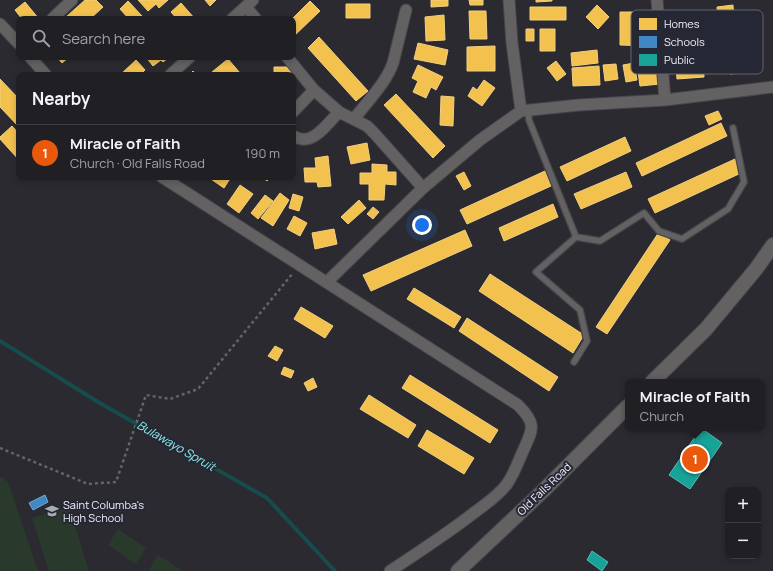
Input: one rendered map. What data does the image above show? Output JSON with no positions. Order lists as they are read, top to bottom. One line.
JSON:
{"streets":{"street":["Old Falls Road"]},"water":["Bulawayo Spruit"],"places":{"school or university":["Saint Columba's High School"]},"legend":["Homes","Schools","Public"],"page":{"search":"Search here","heading":"Nearby","list":[{"mark":"1","name":"Miracle of Faith","note":"Church · Old Falls Road","value":"190 m"}],"popup":["Miracle of Faith","Church"],"pins":"1","map_buttons":["+","−"]}}
